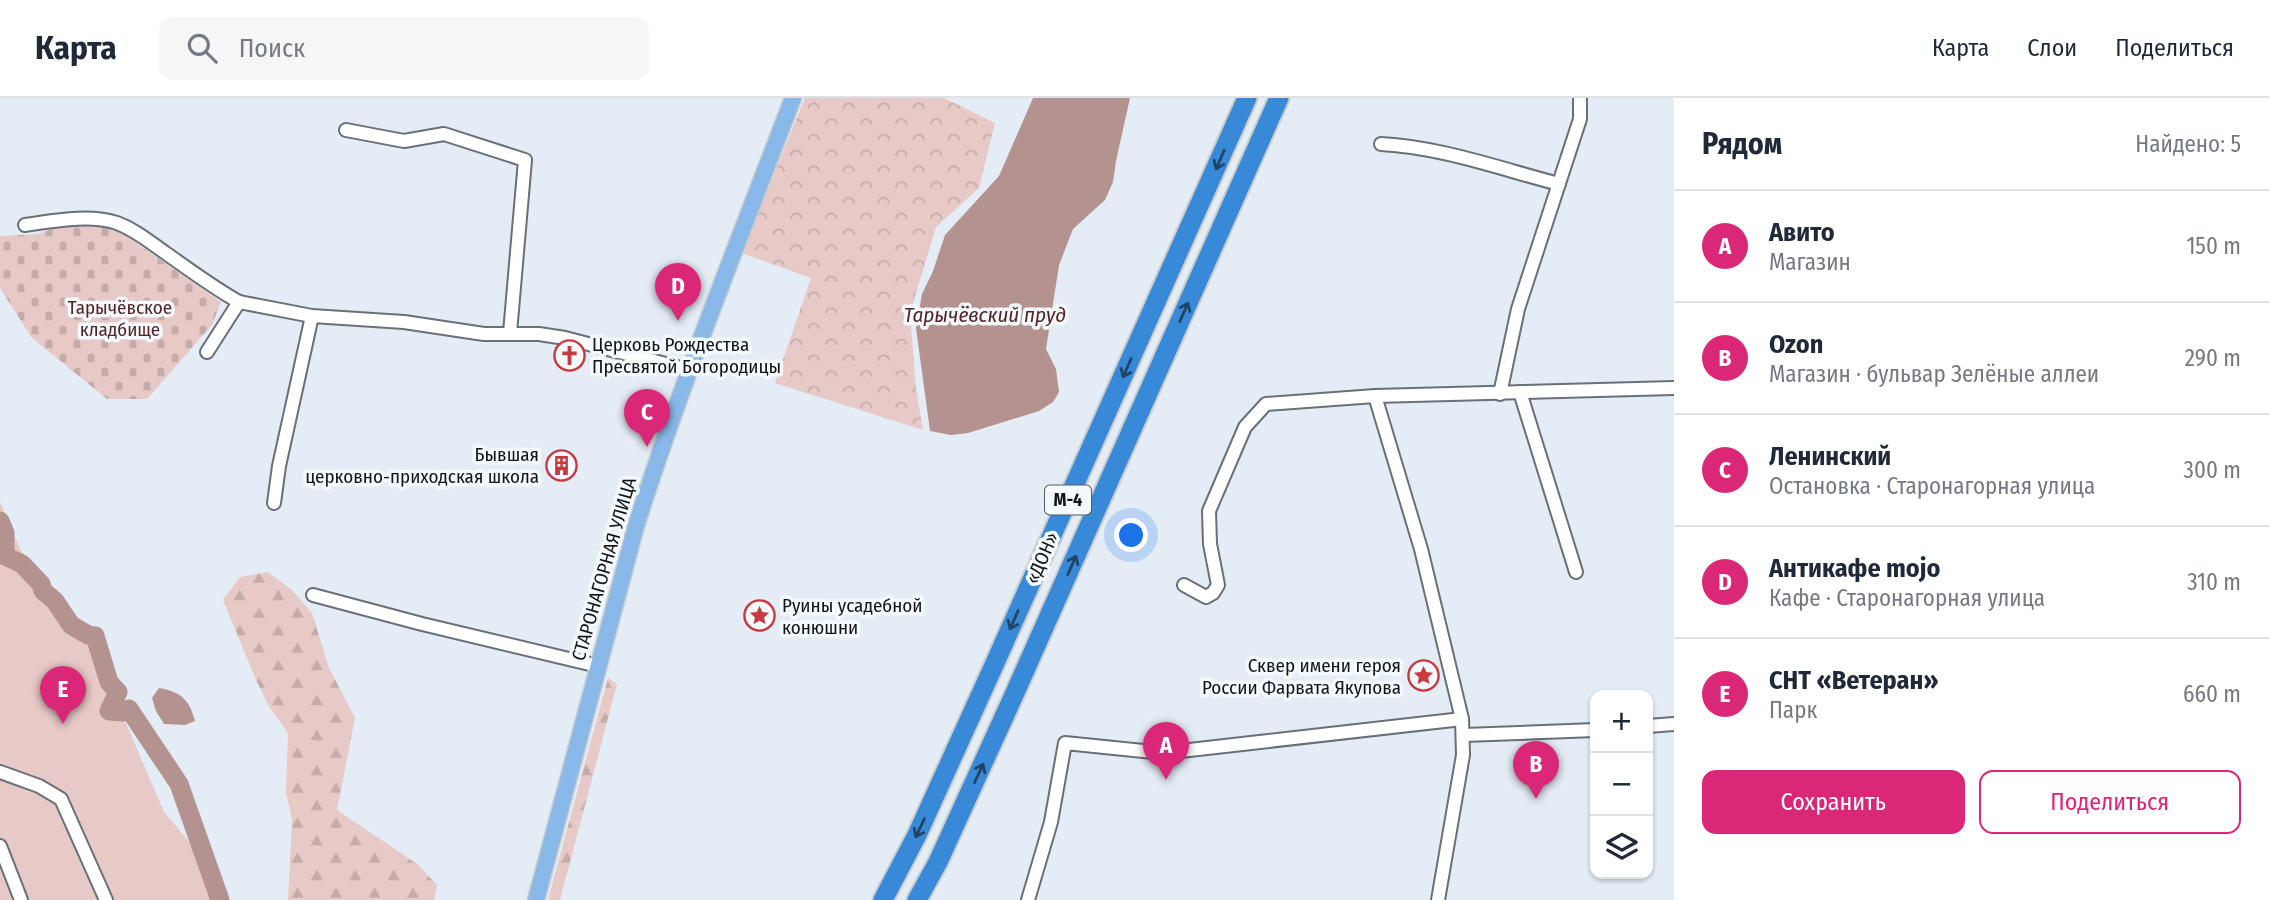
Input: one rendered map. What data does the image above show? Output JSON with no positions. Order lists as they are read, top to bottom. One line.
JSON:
{"streets":{"highway":["М-4","«ДОН»"],"main road":["СТАРОНАГОРНАЯ УЛИЦА"]},"water":["Тарычёвский пруд"],"parks":["Тарычёвское кладбище"],"places":{"church":["Церковь Рождества Пресвятой Богородицы"],"building":["Бывшая церковно-приходская школа"],"place":["Руины усадебной конюшни","Сквер имени героя России Фарвата Якупова"]},"page":{"header":"Карта","search":"Поиск","nav":["Карта","Слои","Поделиться"],"heading":["Рядом","Найдено: 5"],"list":[{"mark":"A","name":"Авито","note":"Магазин","value":"150 m"},{"mark":"B","name":"Ozon","note":"Магазин · бульвар Зелёные аллеи","value":"290 m"},{"mark":"C","name":"Ленинский","note":"Остановка · Старонагорная улица","value":"300 m"},{"mark":"D","name":"Антикафе mojo","note":"Кафе · Старонагорная улица","value":"310 m"},{"mark":"E","name":"СНТ «Ветеран»","note":"Парк","value":"660 m"}],"pins":["D","C","E","A","B"],"map_buttons":["+","−"],"buttons":["Сохранить","Поделиться"]}}
